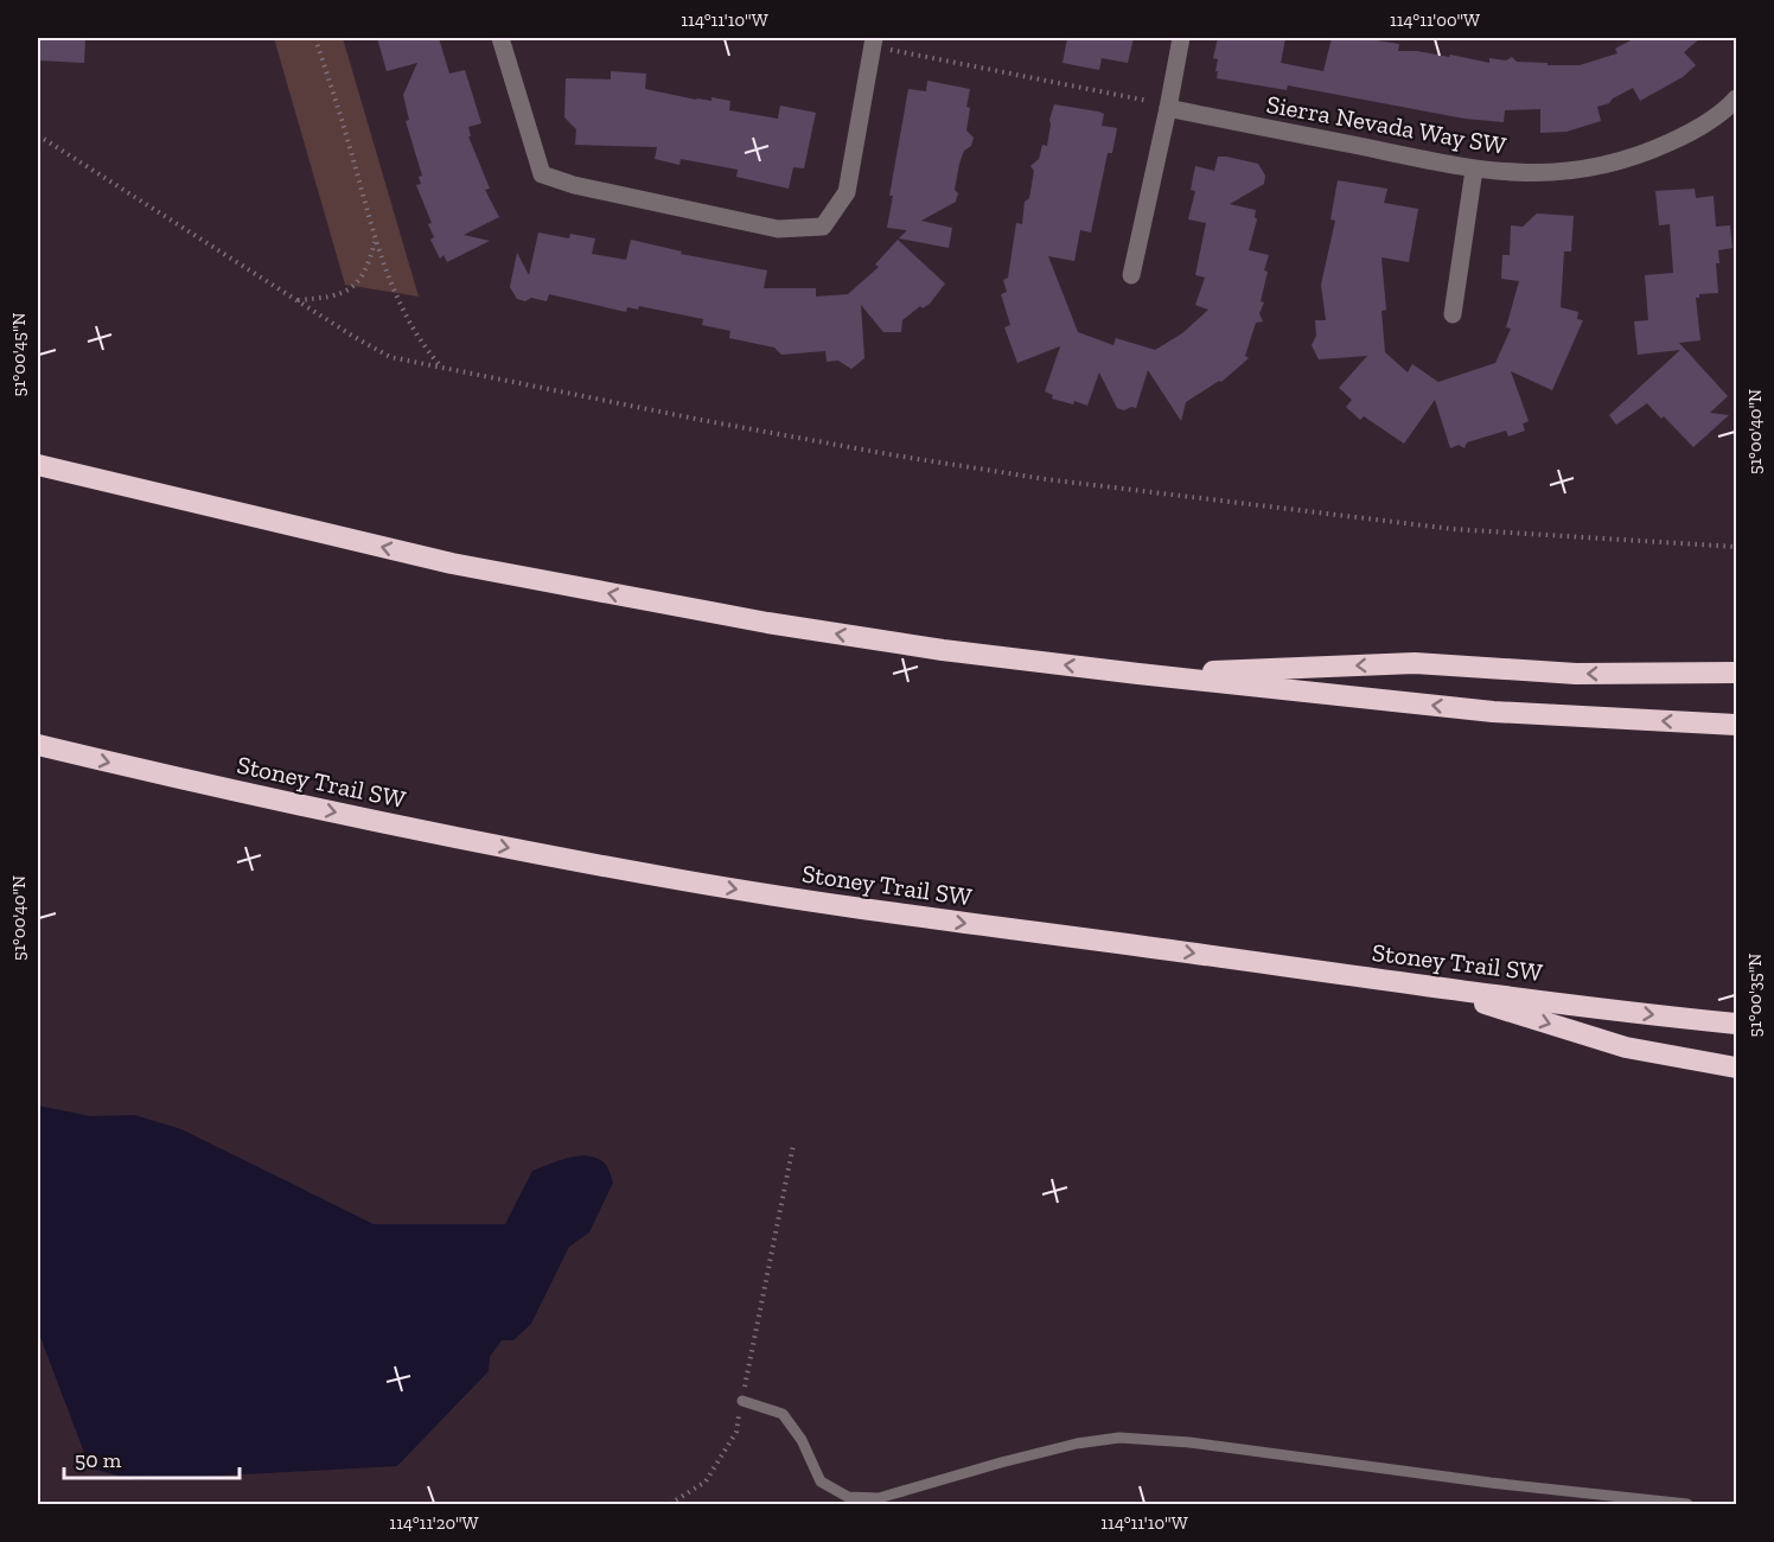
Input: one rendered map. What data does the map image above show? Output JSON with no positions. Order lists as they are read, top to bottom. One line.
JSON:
{"streets":{"highway":["Stoney Trail SW"],"street":["Sierra Nevada Way SW"]},"one_way":["Stoney Trail SW"],"scale_bar":"50 m","coordinates":["114°11'10\"W","114°11'00\"W","51°00'45\"N","51°00'40\"N","51°00'35\"N","114°11'20\"W"]}
